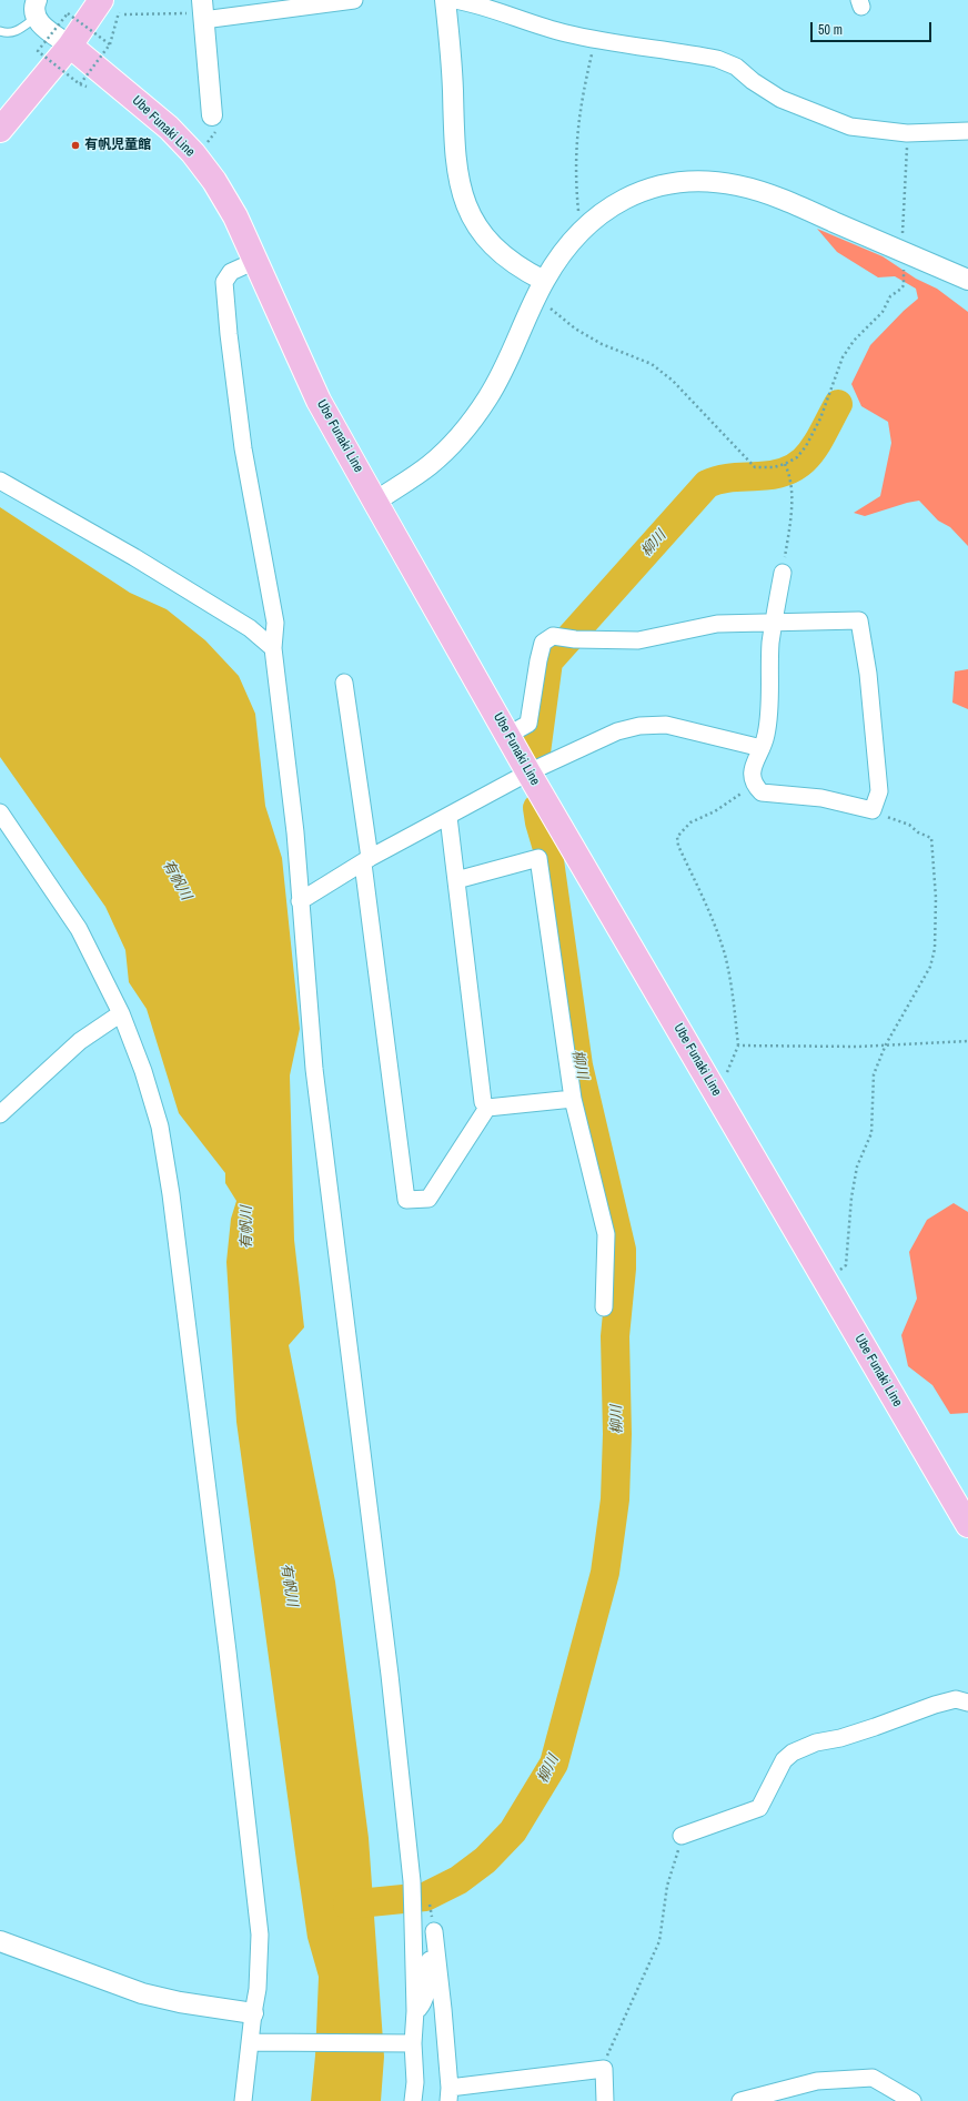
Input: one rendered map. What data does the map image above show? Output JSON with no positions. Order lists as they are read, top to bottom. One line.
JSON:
{"streets":{"main road":["Ube Funaki Line"]},"water":["柳川","有帆川"],"places":["有帆児童館"],"scale_bar":"50 m"}
